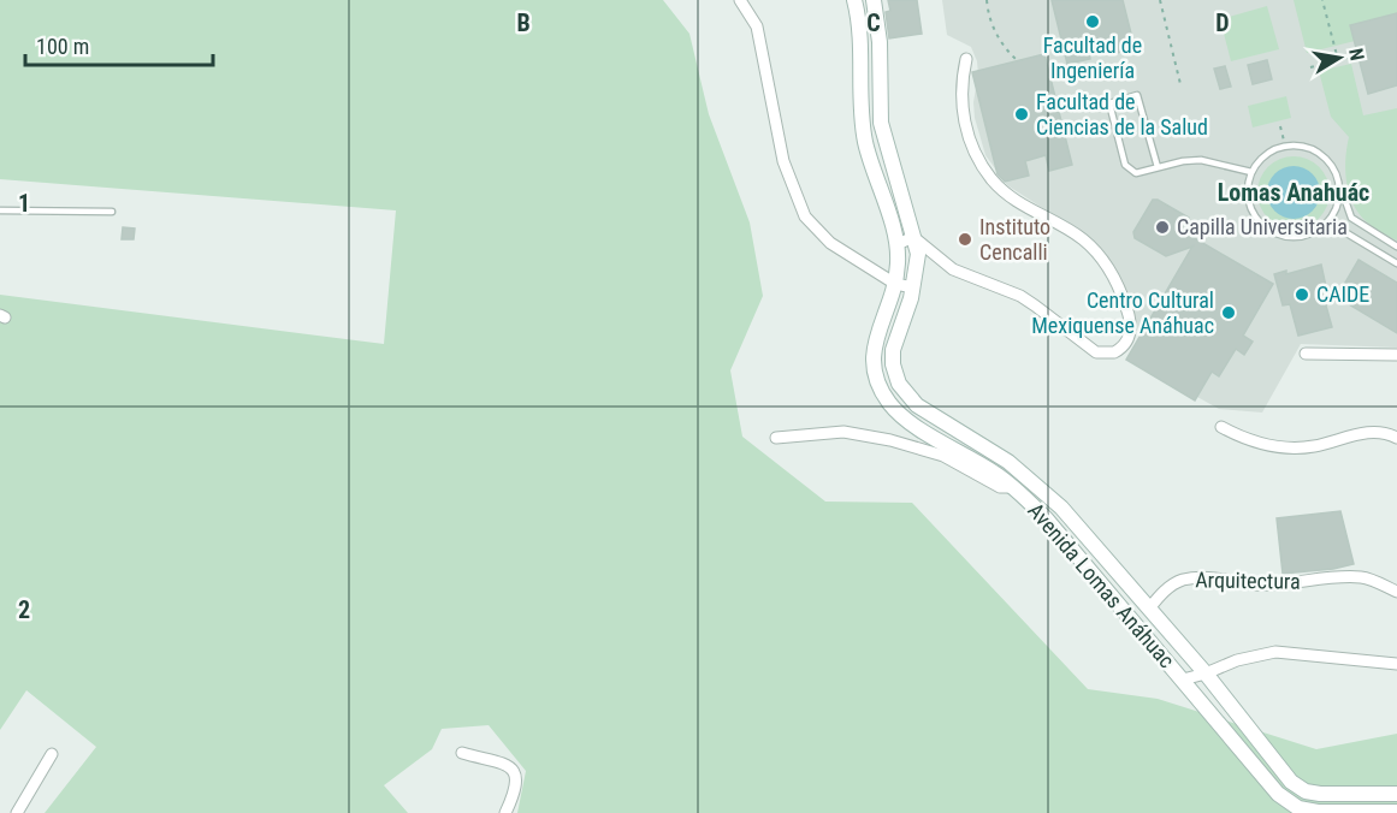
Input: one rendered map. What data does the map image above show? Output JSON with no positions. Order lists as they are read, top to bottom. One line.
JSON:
{"streets":{"main road":["Avenida Lomas Anáhuac"],"street":["Arquitectura"]},"crossings":[["Arquitectura","Avenida Lomas Anáhuac"]],"districts":["Lomas Anahuác"],"places":["Facultad de Ingeniería","Facultad de Ciencias de la Salud","Capilla Universitaria","Instituto Cencalli","CAIDE","Centro Cultural Mexiquense Anáhuac"],"scale_bar":"100 m","north":"right","grid":{"columns":["B","C","D"],"rows":["1","2"]}}
